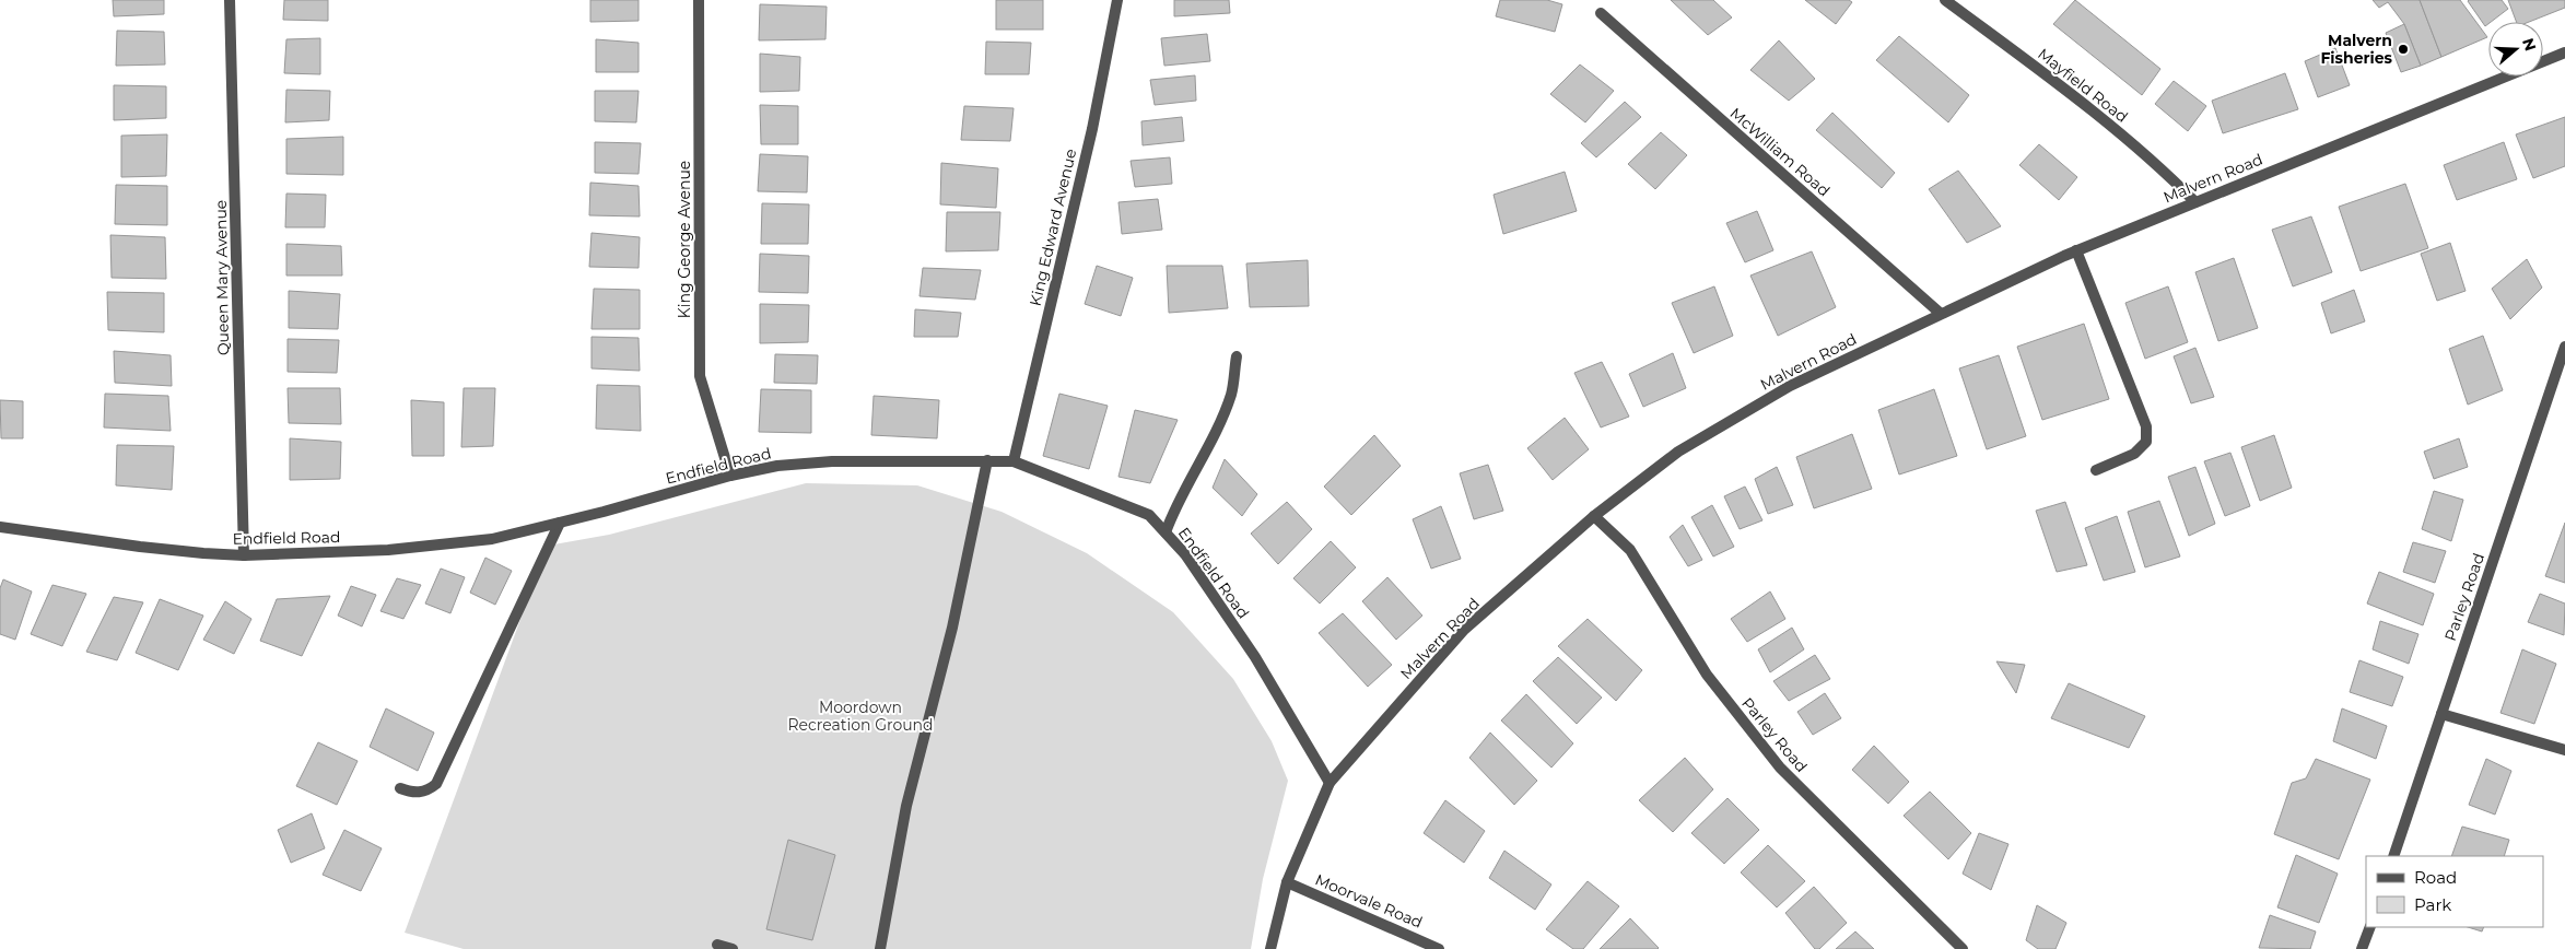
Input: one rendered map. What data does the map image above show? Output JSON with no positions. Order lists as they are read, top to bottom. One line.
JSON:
{"streets":{"street":["Mayfield Road","McWilliam Road","Malvern Road","King Edward Avenue","King George Avenue","Queen Mary Avenue","Endfield Road","Parley Road","Moorvale Road"]},"crossings":[["Mayfield Road","Malvern Road"],["McWilliam Road","Malvern Road"],["Malvern Road","Endfield Road"],["Malvern Road","Parley Road"],["Malvern Road","Moorvale Road"],["King Edward Avenue","Endfield Road"],["King George Avenue","Endfield Road"],["Queen Mary Avenue","Endfield Road"]],"parks":["Moordown Recreation Ground"],"places":["Malvern Fisheries"],"legend":["Road","Park"],"north":"right"}
